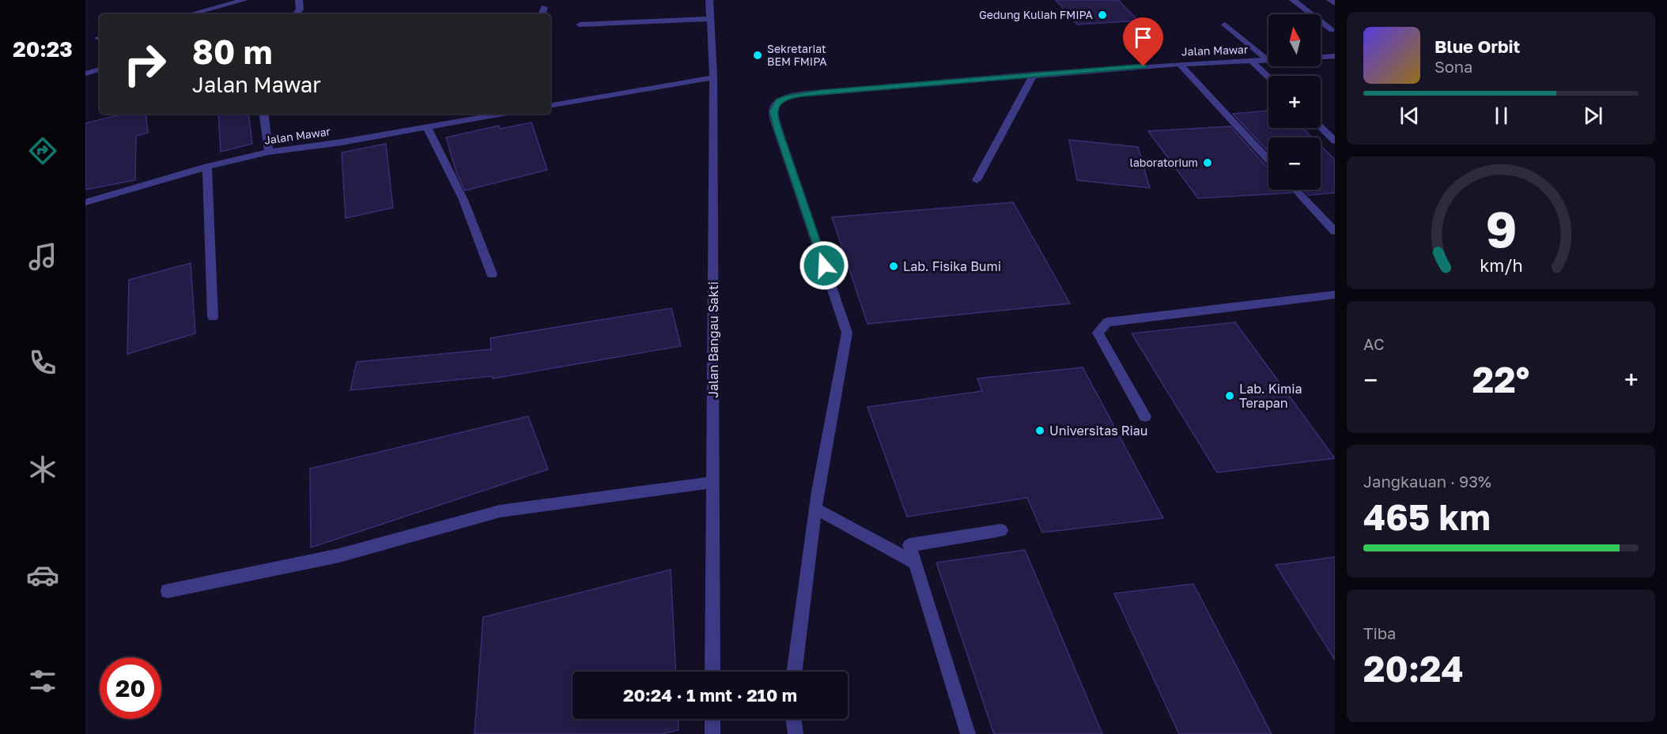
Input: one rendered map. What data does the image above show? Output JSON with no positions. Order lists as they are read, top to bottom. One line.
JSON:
{"streets":{"street":["Jalan Mawar","Jalan Bangau Sakti"]},"places":["Gedung Kuliah FMIPA","Sekretariat BEM FMIPA","laboratorium","Lab. Fisika Bumi","Lab. Kimia Terapan","Universitas Riau"],"north":"top","page":{"tabs":"20:23","map_buttons":["+","−"],"turn":["80 m","Jalan Mawar"],"song":["Blue Orbit","Sona"],"tile":["AC",["Jangkauan · 93%","465 km"],["Tiba","20:24"]],"heat":["−","22°","+"],"limit":"20","trip":"20:24 · 1 mnt · 210 m","gauge":["9","km/h"]}}
